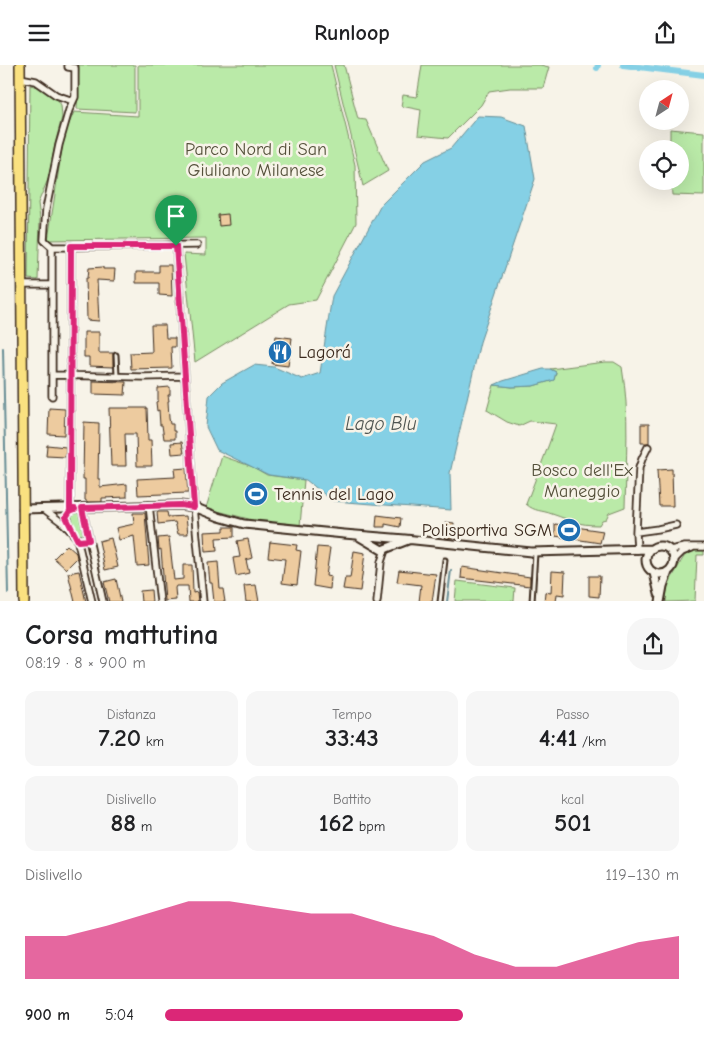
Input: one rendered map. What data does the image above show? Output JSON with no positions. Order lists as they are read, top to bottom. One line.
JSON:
{"water":["Lago Blu"],"parks":["Parco Nord di San Giuliano Milanese","Bosco dell'Ex Maneggio"],"places":{"restaurant":["Lagorá"],"sports":["Tennis del Lago","Polisportiva SGM"]},"north":"top right","page":{"header":"Runloop","heading":["Corsa mattutina","08:19 · 8 × 900 m"],"stats":[["Distanza","7.20 km"],["Tempo","33:43"],["Passo","4:41 /km"],["Dislivello","88 m"],["Battito","162 bpm"],["kcal","501"]],"chart":["Dislivello","119–130 m"],"list":[{"name":"900 m","note":"5:04"}]}}
